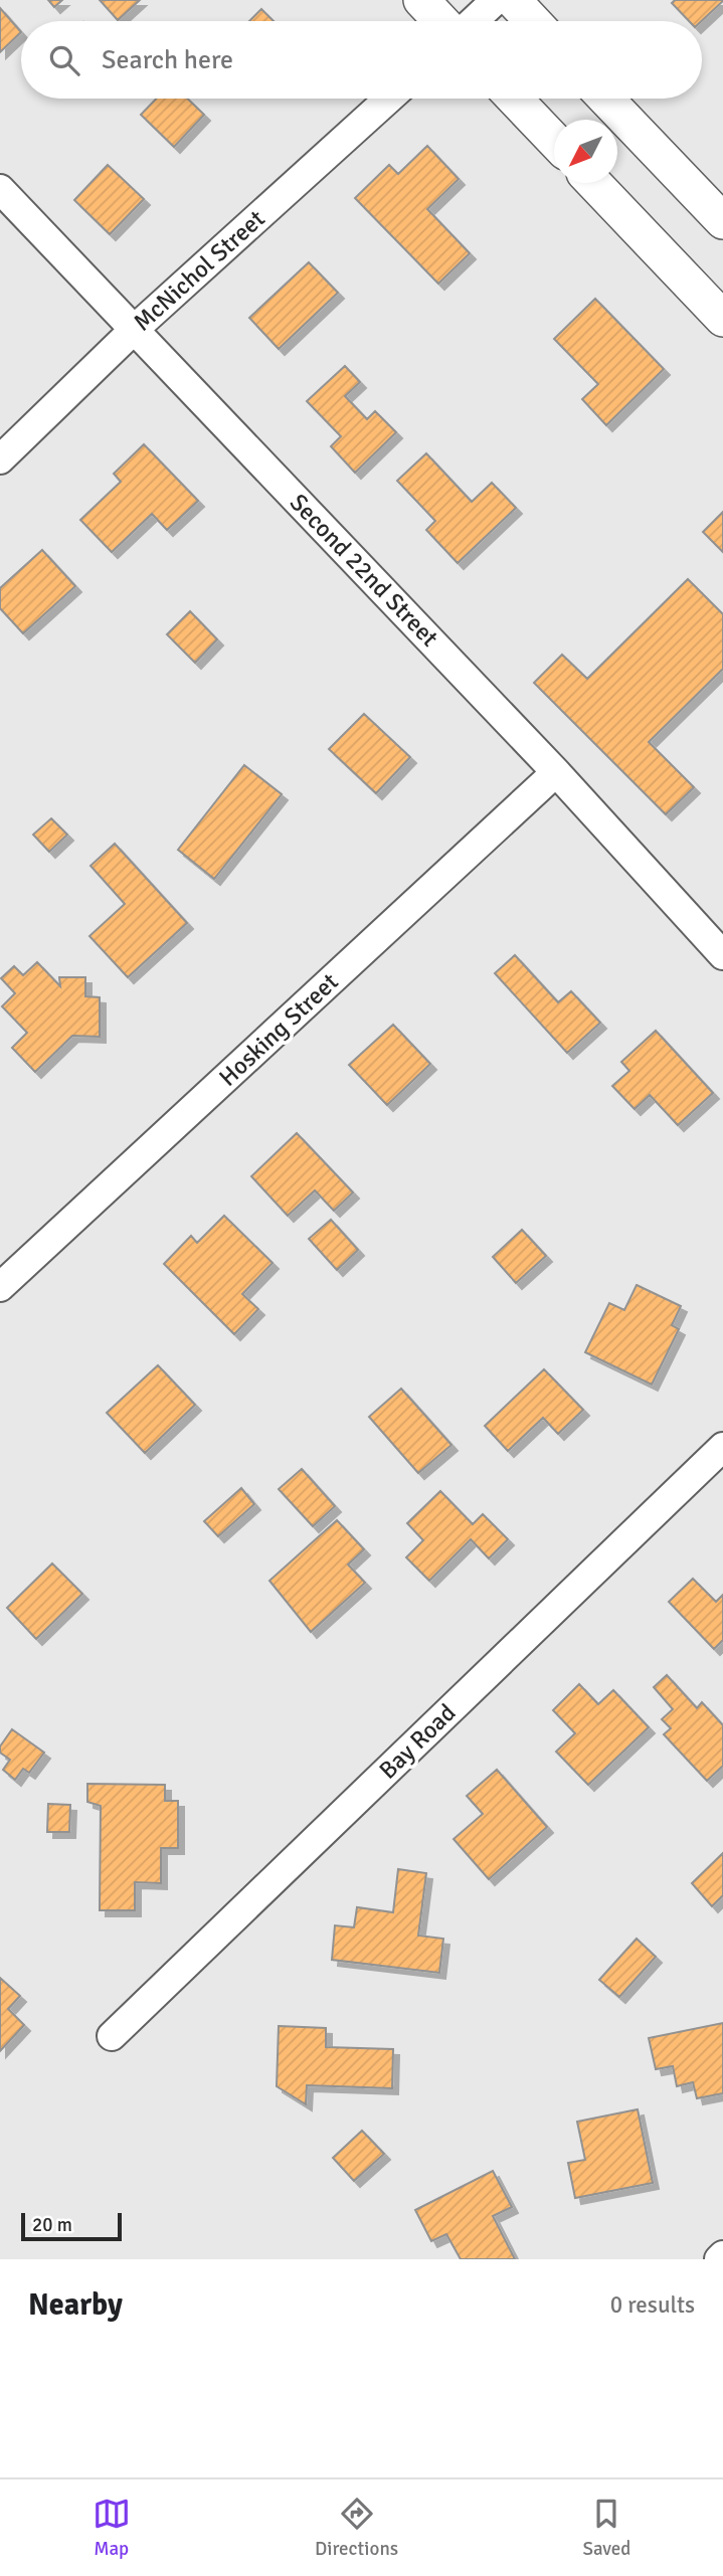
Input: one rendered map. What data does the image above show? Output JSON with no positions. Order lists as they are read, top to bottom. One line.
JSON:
{"streets":{"street":["McNichol Street","Second 22nd Street","Hosking Street","Bay Road"]},"crossings":[["McNichol Street","Second 22nd Street"],["Second 22nd Street","Hosking Street"]],"scale_bar":"20 m","north":"bottom left","page":{"search":"Search here","scale":"20 m","heading":["Nearby","0 results"],"nav":["Map","Directions","Saved"]}}
